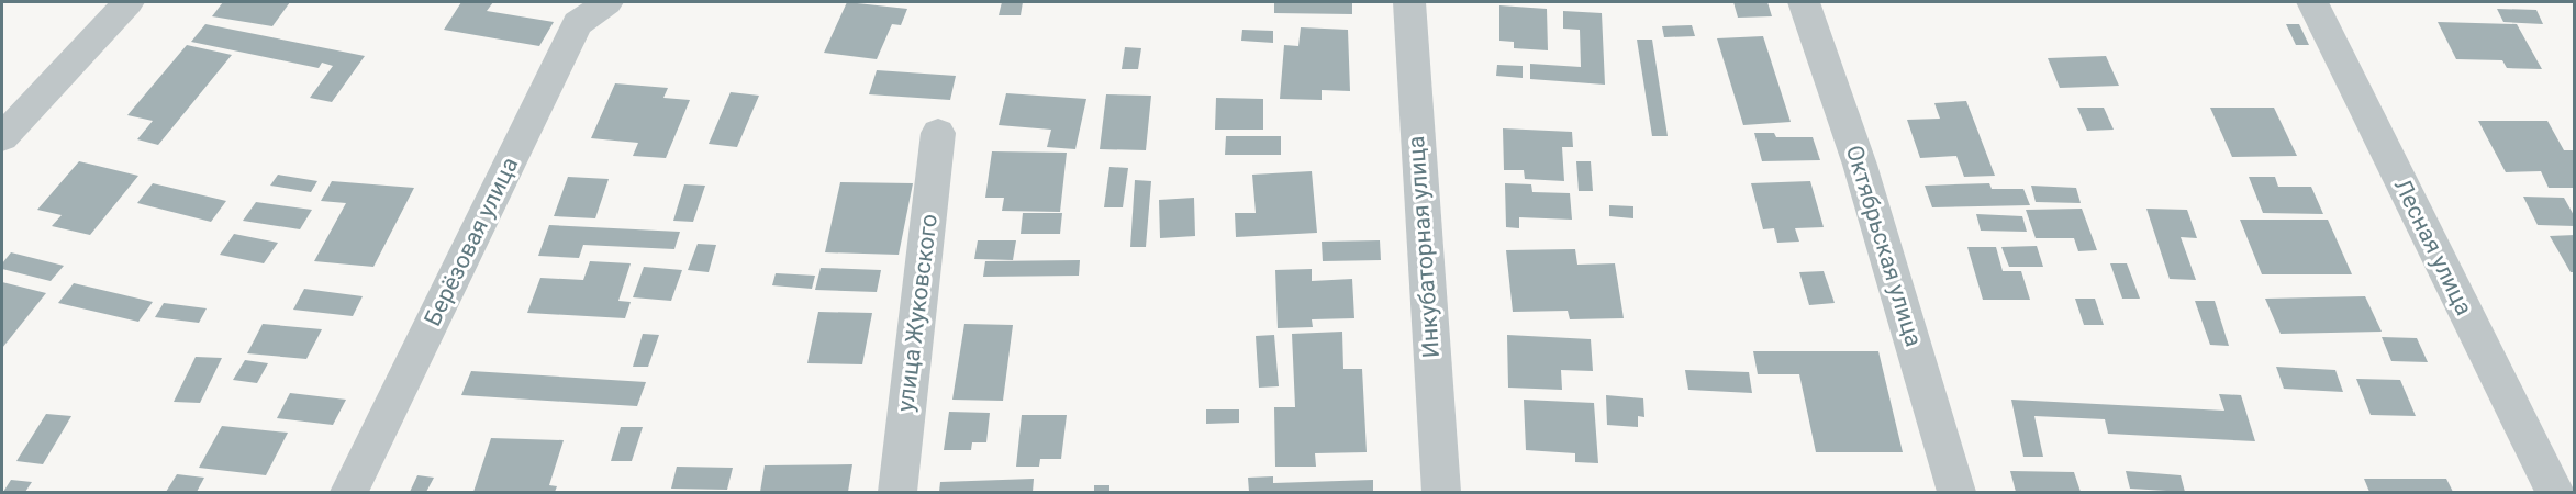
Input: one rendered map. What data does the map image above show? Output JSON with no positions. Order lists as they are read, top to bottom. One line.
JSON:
{"streets":{"street":["Берёзовая улица","Октябрьская улица","Инкубаторная улица","Лесная улица","улица Жуковского"]}}
